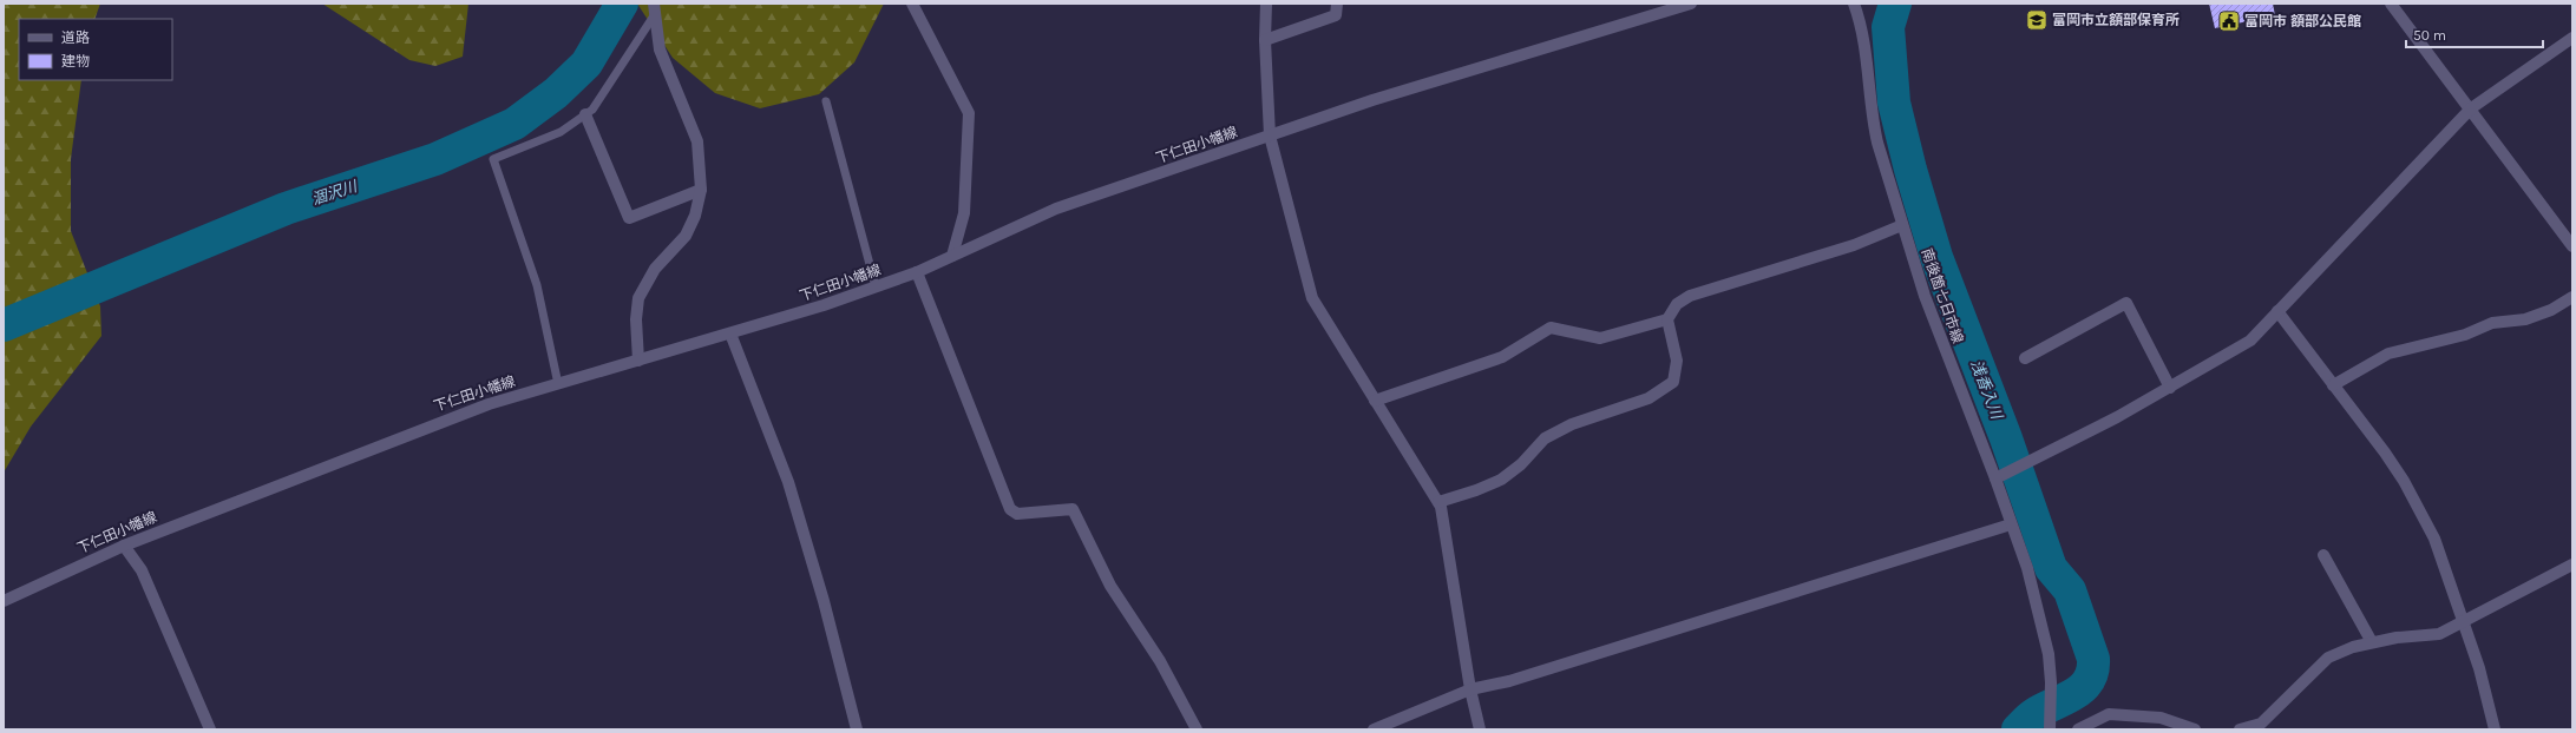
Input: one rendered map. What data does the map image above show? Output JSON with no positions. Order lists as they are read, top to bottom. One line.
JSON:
{"streets":{"street":["下仁田小幡線","南後箇七日市線"]},"water":["涸沢川","浅香入川"],"places":{"school or university":["富岡市立額部保育所"],"public building":["富岡市 額部公民館"]},"legend":["道路","建物"],"scale_bar":"50 m"}
